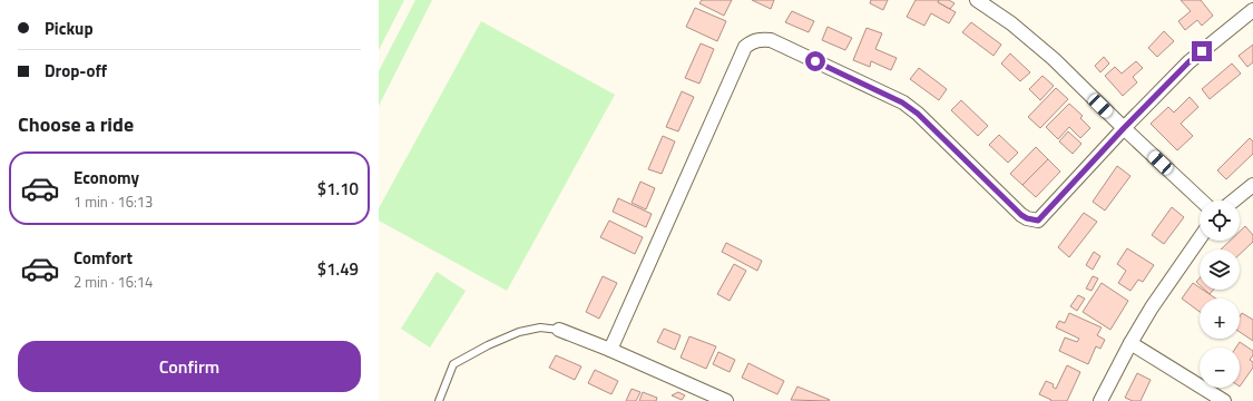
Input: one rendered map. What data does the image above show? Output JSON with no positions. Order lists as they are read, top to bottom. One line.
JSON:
{"page":{"banner":["Pickup","Drop-off"],"heading":"Choose a ride","list":[{"name":"Economy","note":"1 min · 16:13","value":"$1.10"},{"name":"Comfort","note":"2 min · 16:14","value":"$1.49"}],"map_buttons":["+","−"],"buttons":"Confirm"}}
